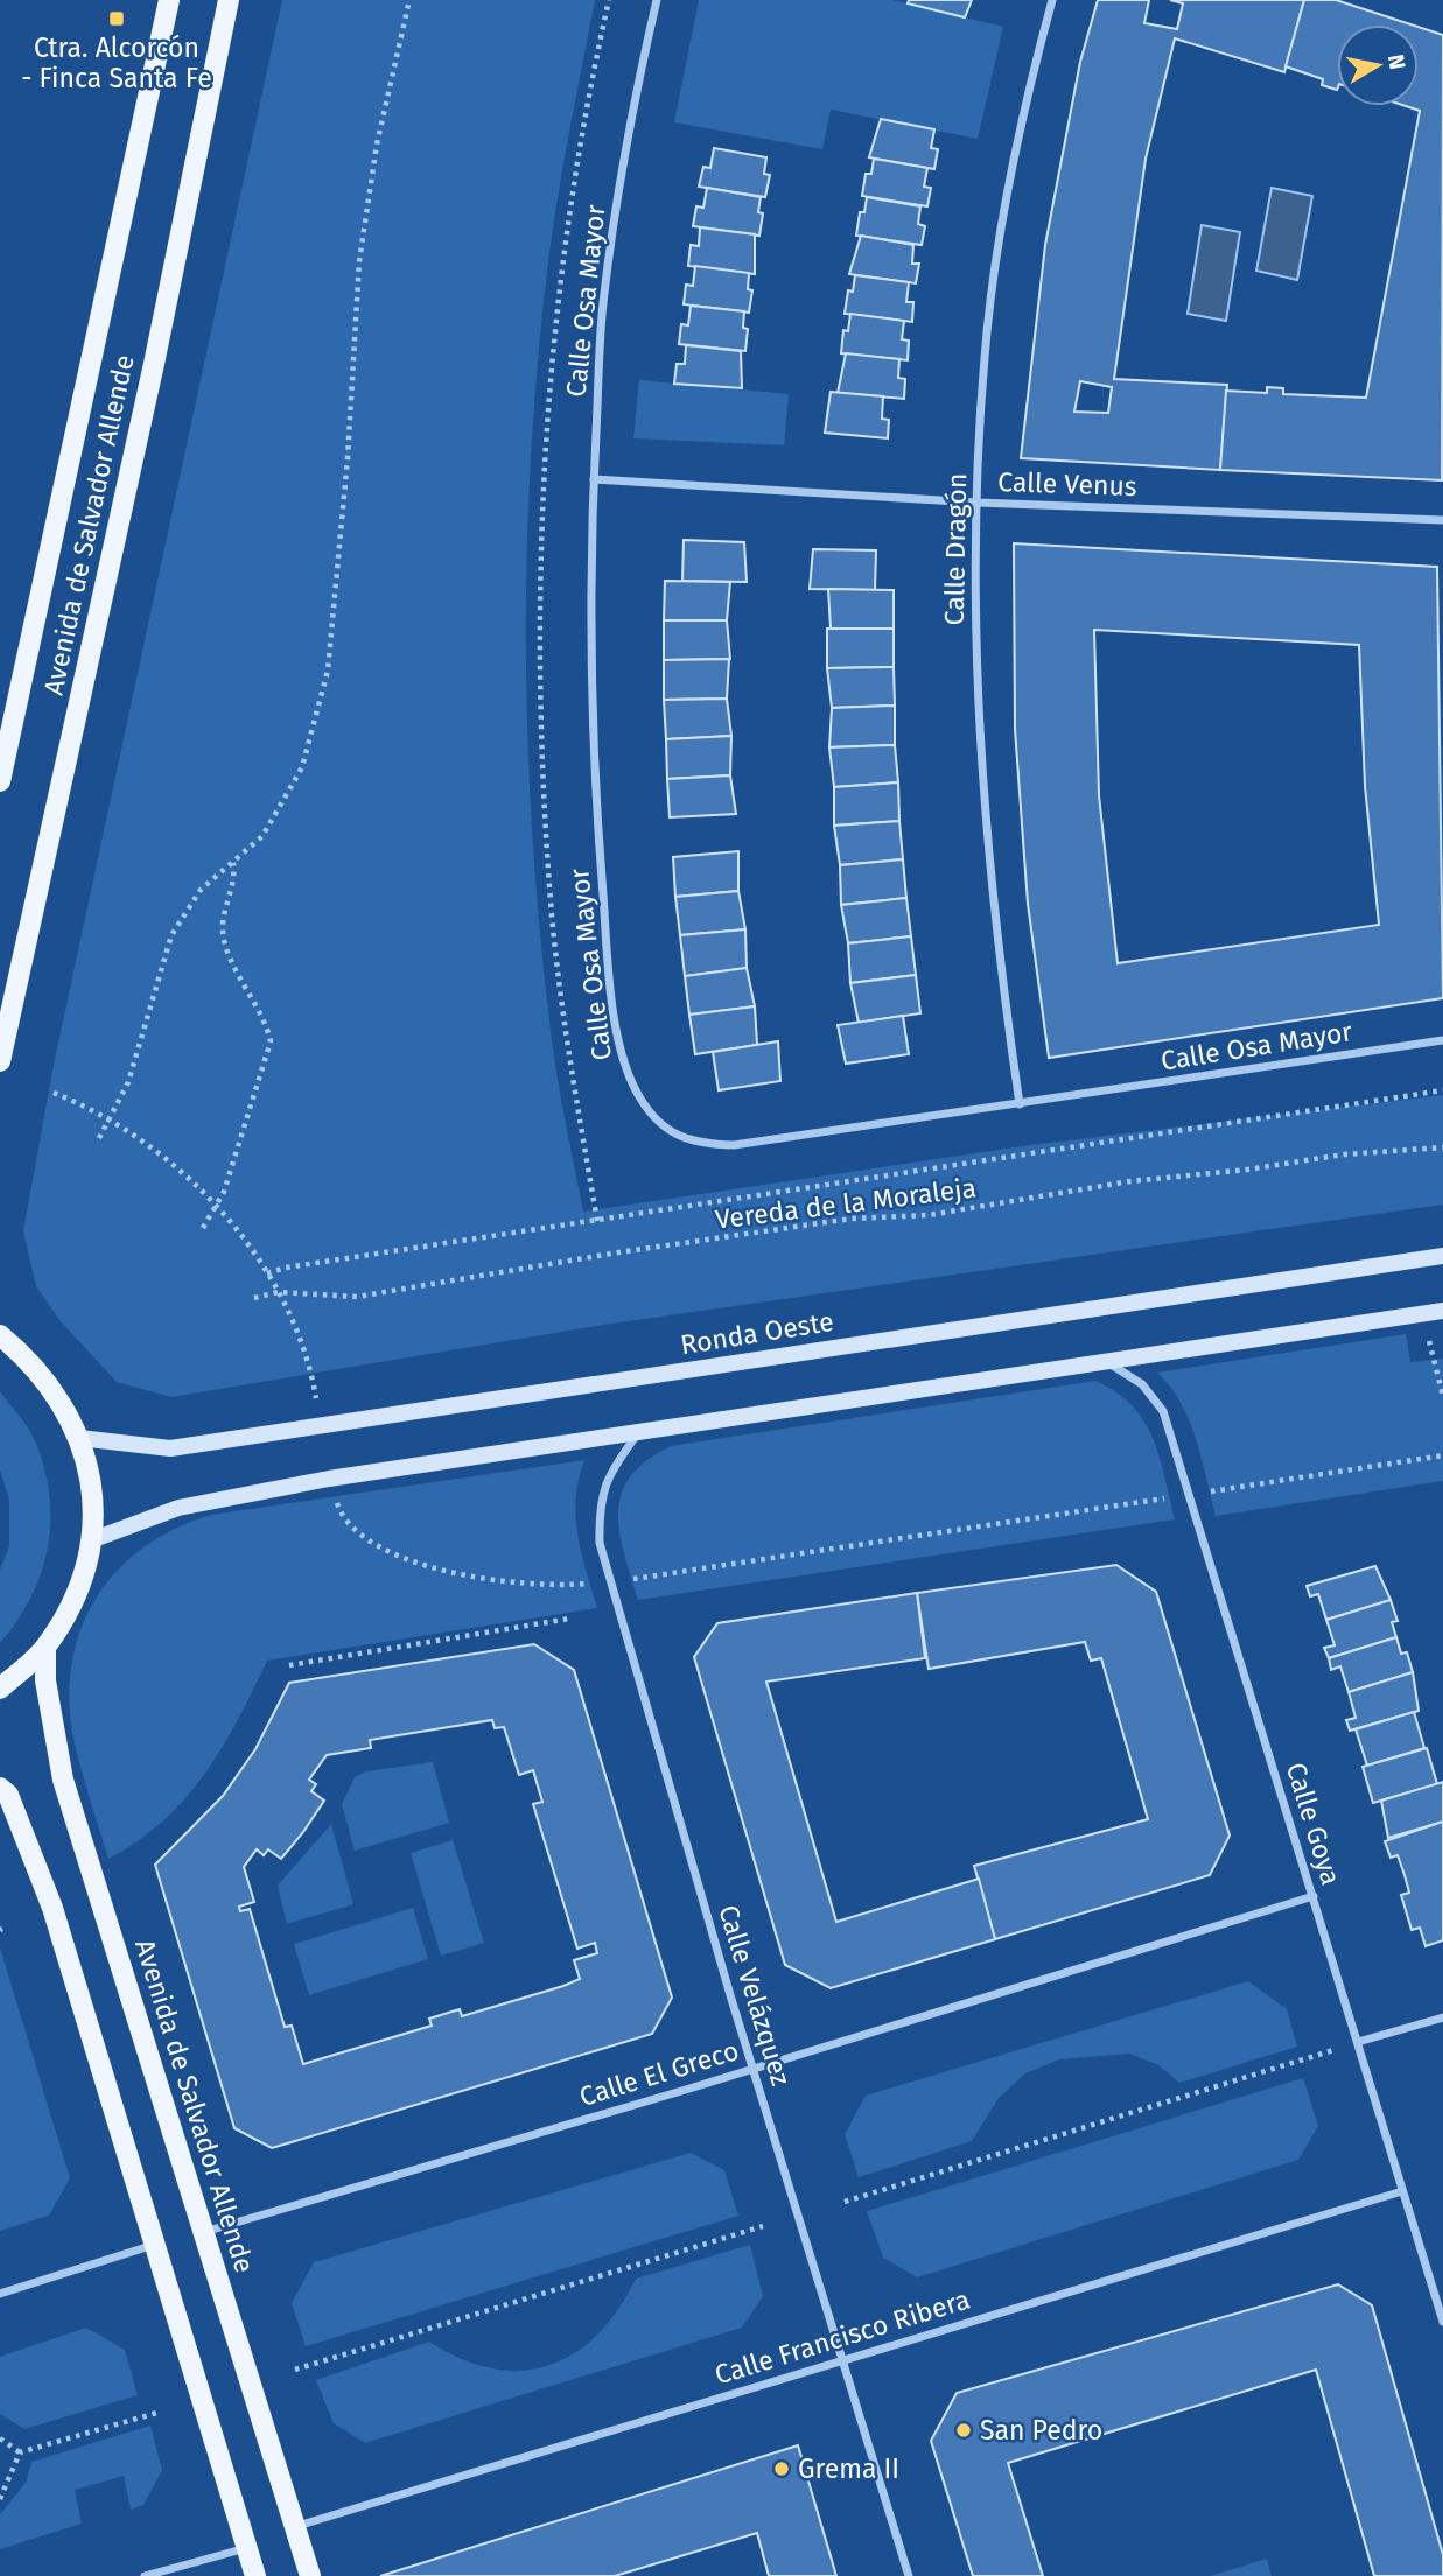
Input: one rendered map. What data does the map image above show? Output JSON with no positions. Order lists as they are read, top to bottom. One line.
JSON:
{"streets":{"main road":["Avenida de Salvador Allende","Ronda Oeste"],"street":["Calle Osa Mayor","Calle Venus","Calle Dragón","Calle Goya","Calle Velázquez","Calle El Greco","Calle Francisco Ribera"],"path":["Vereda de la Moraleja"]},"crossings":[["Calle Osa Mayor","Calle Venus"],["Calle Osa Mayor","Calle Dragón"],["Calle Venus","Calle Dragón"],["Avenida de Salvador Allende","Calle El Greco"],["Avenida de Salvador Allende","Calle Francisco Ribera"],["Calle Goya","Calle El Greco"],["Calle Goya","Calle Francisco Ribera"],["Calle Velázquez","Calle El Greco"],["Calle Velázquez","Calle Francisco Ribera"]],"places":{"transit":["Ctra. Alcorcón - Finca Santa Fe"],"other":["San Pedro","Grema II"]},"north":"right"}
